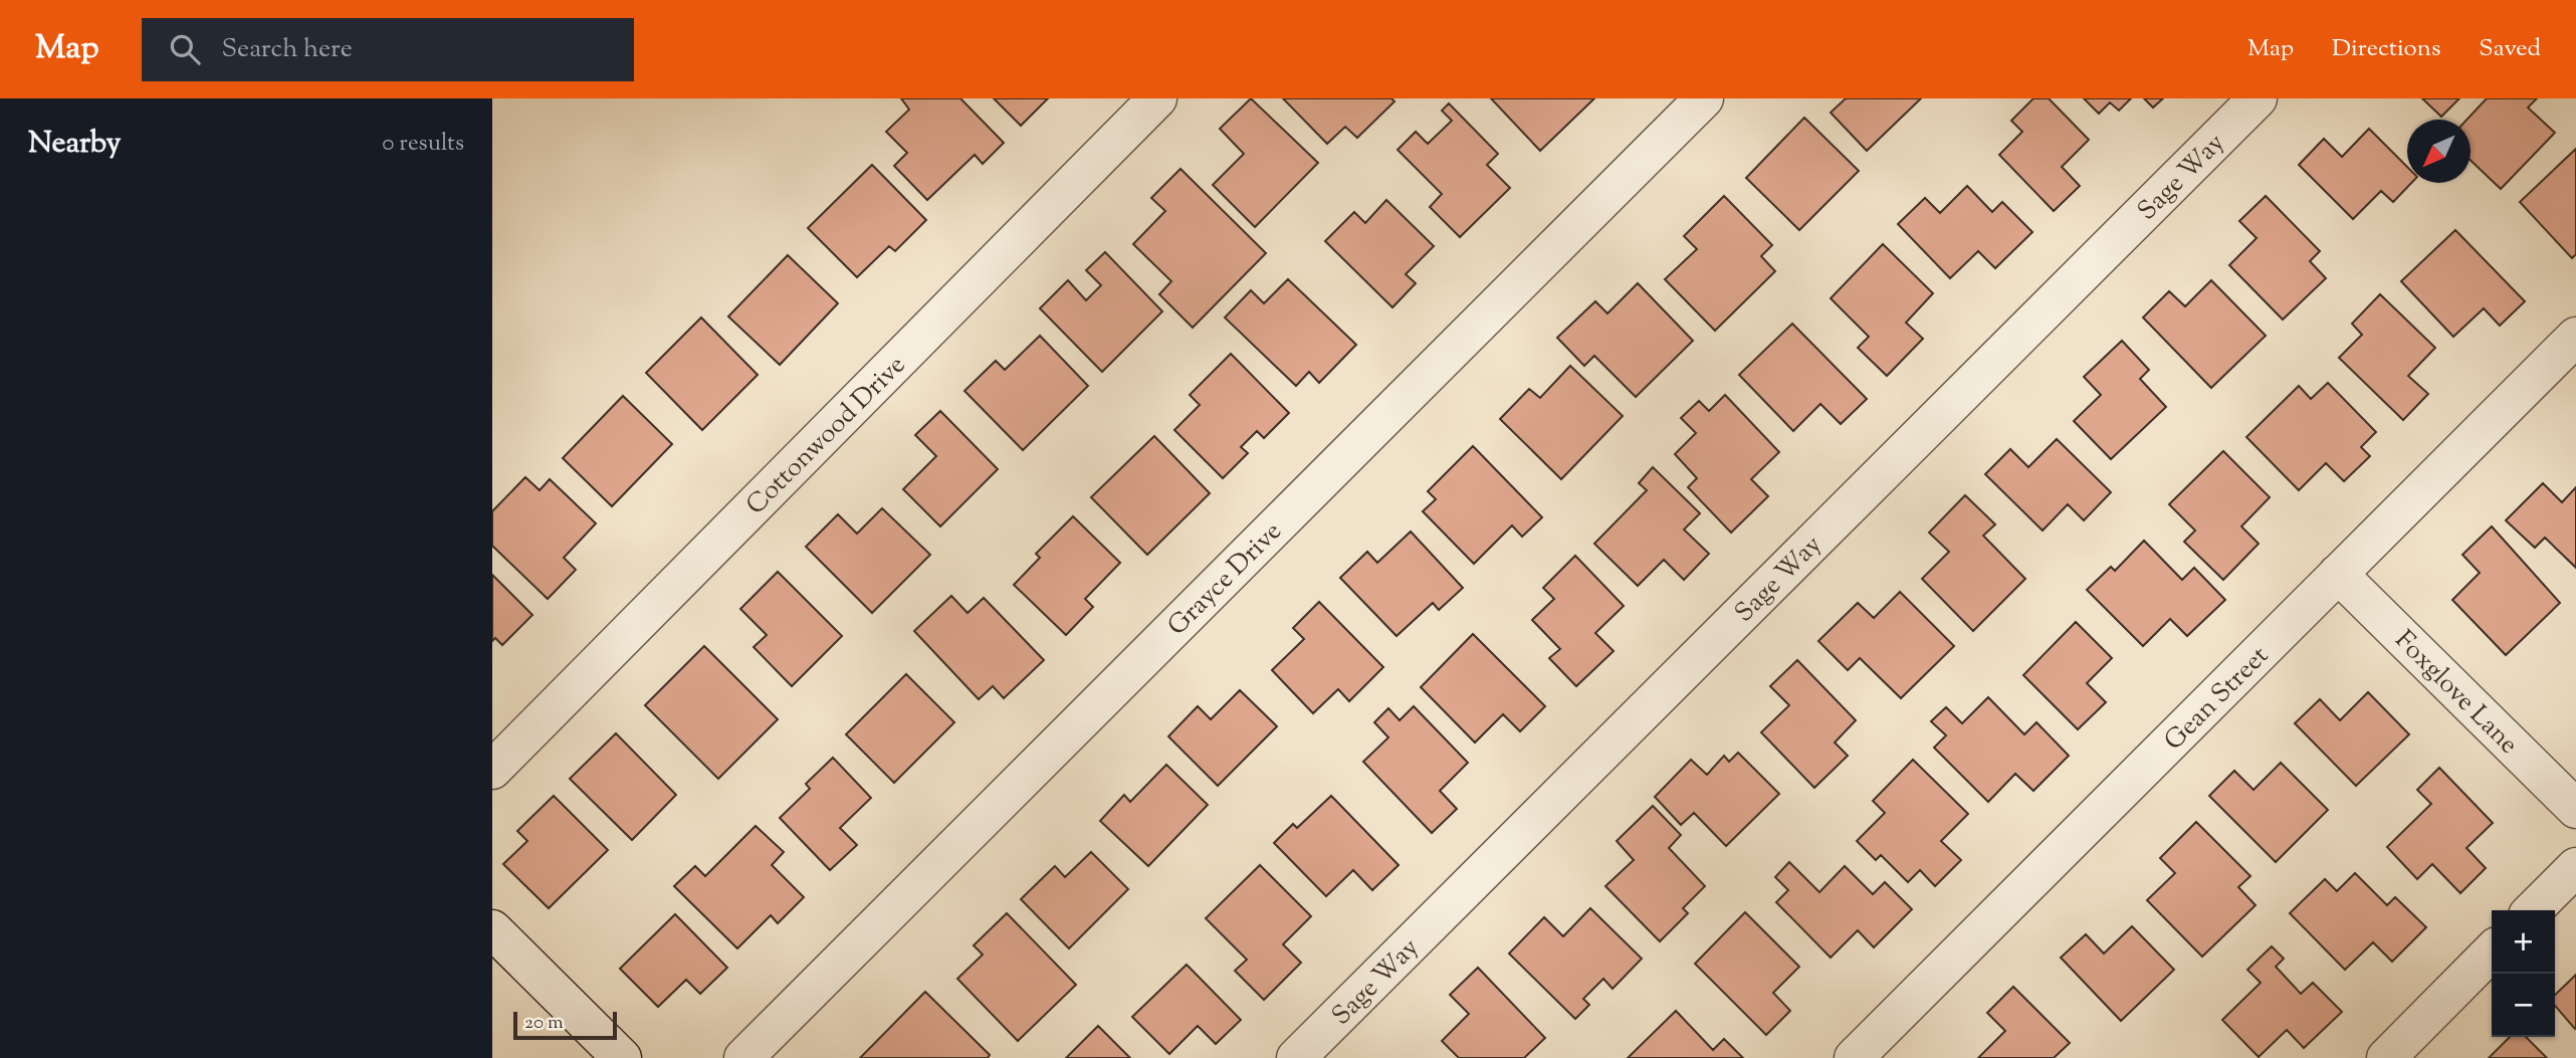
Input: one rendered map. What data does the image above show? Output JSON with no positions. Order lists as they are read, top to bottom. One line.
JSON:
{"streets":{"street":["Sage Way","Cottonwood Drive","Grayce Drive","Foxglove Lane","Gean Street"]},"crossings":[["Foxglove Lane","Gean Street"]],"scale_bar":"20 m","north":"bottom left","page":{"header":"Map","search":"Search here","nav":["Map","Directions","Saved"],"heading":["Nearby","0 results"],"map_buttons":["+","−"],"scale":"20 m"}}
